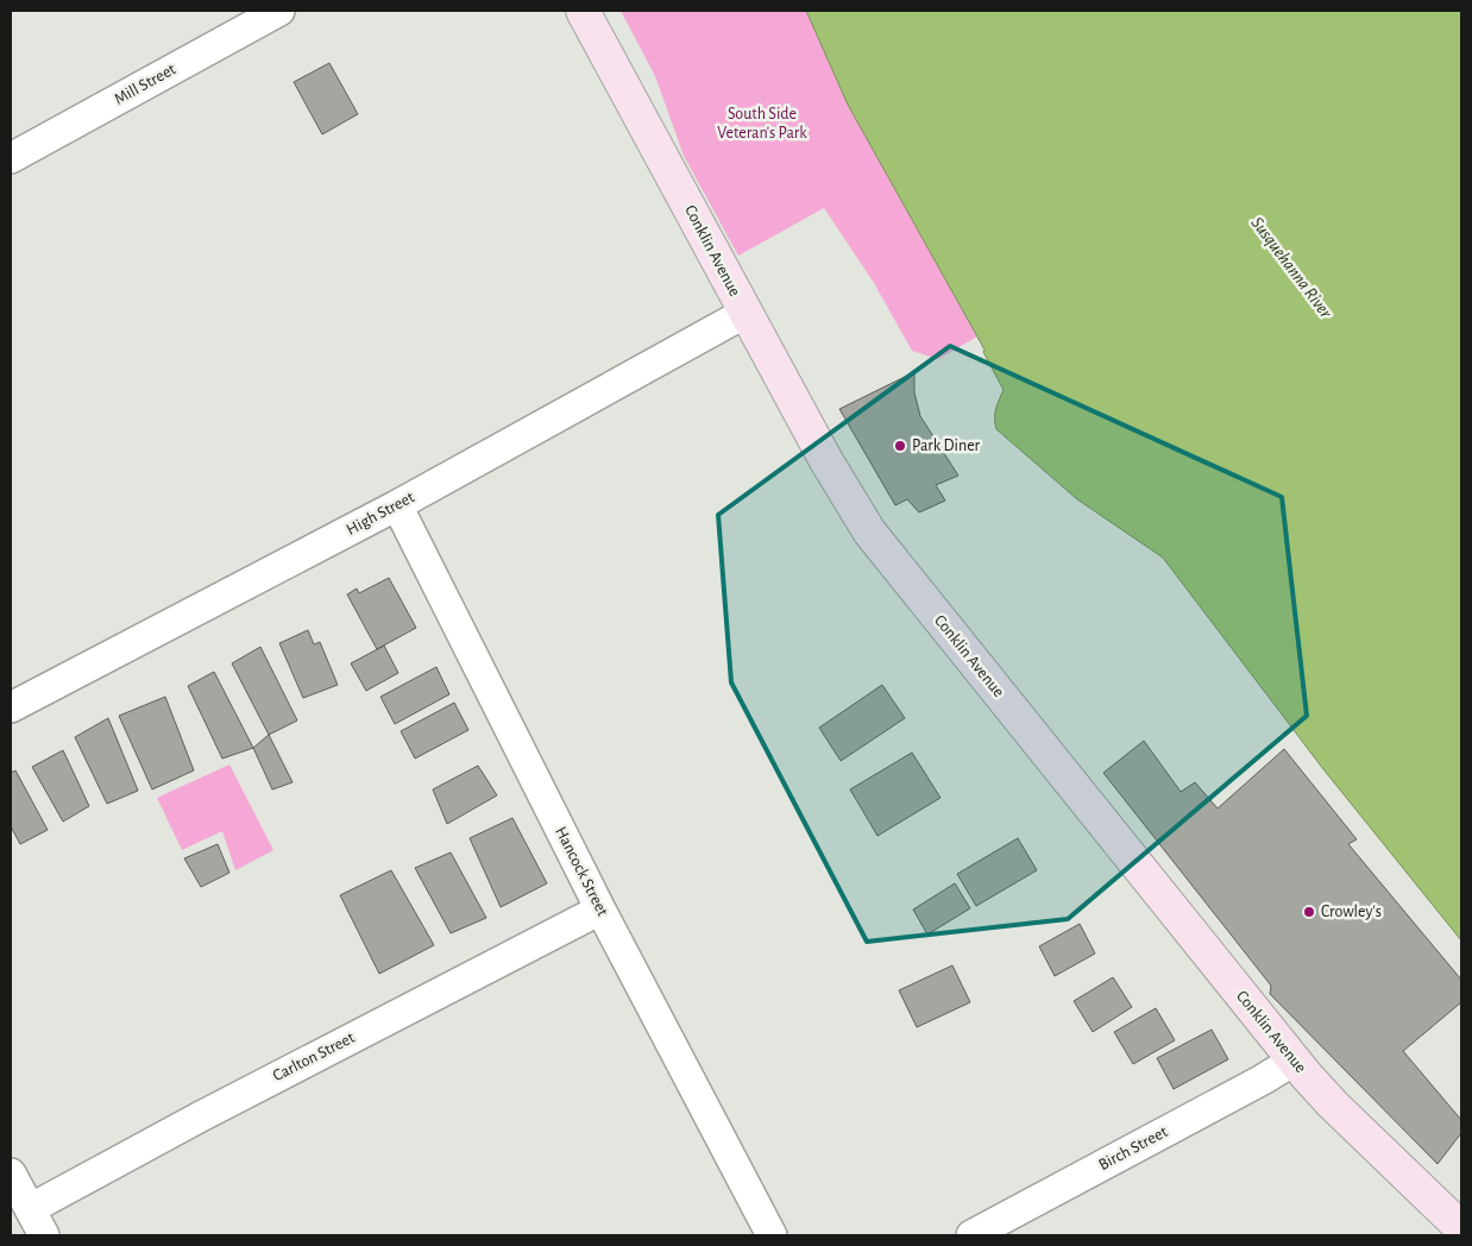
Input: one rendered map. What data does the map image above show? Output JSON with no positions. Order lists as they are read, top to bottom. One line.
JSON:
{"streets":{"main road":["Conklin Avenue"],"street":["Mill Street","High Street","Hancock Street","Carlton Street","Birch Street"]},"crossings":[["Conklin Avenue","High Street"],["Conklin Avenue","Birch Street"],["High Street","Hancock Street"],["Hancock Street","Carlton Street"]],"water":["Susquehanna River"],"parks":["South Side Veteran's Park"],"places":["Park Diner","Crowley's"]}
